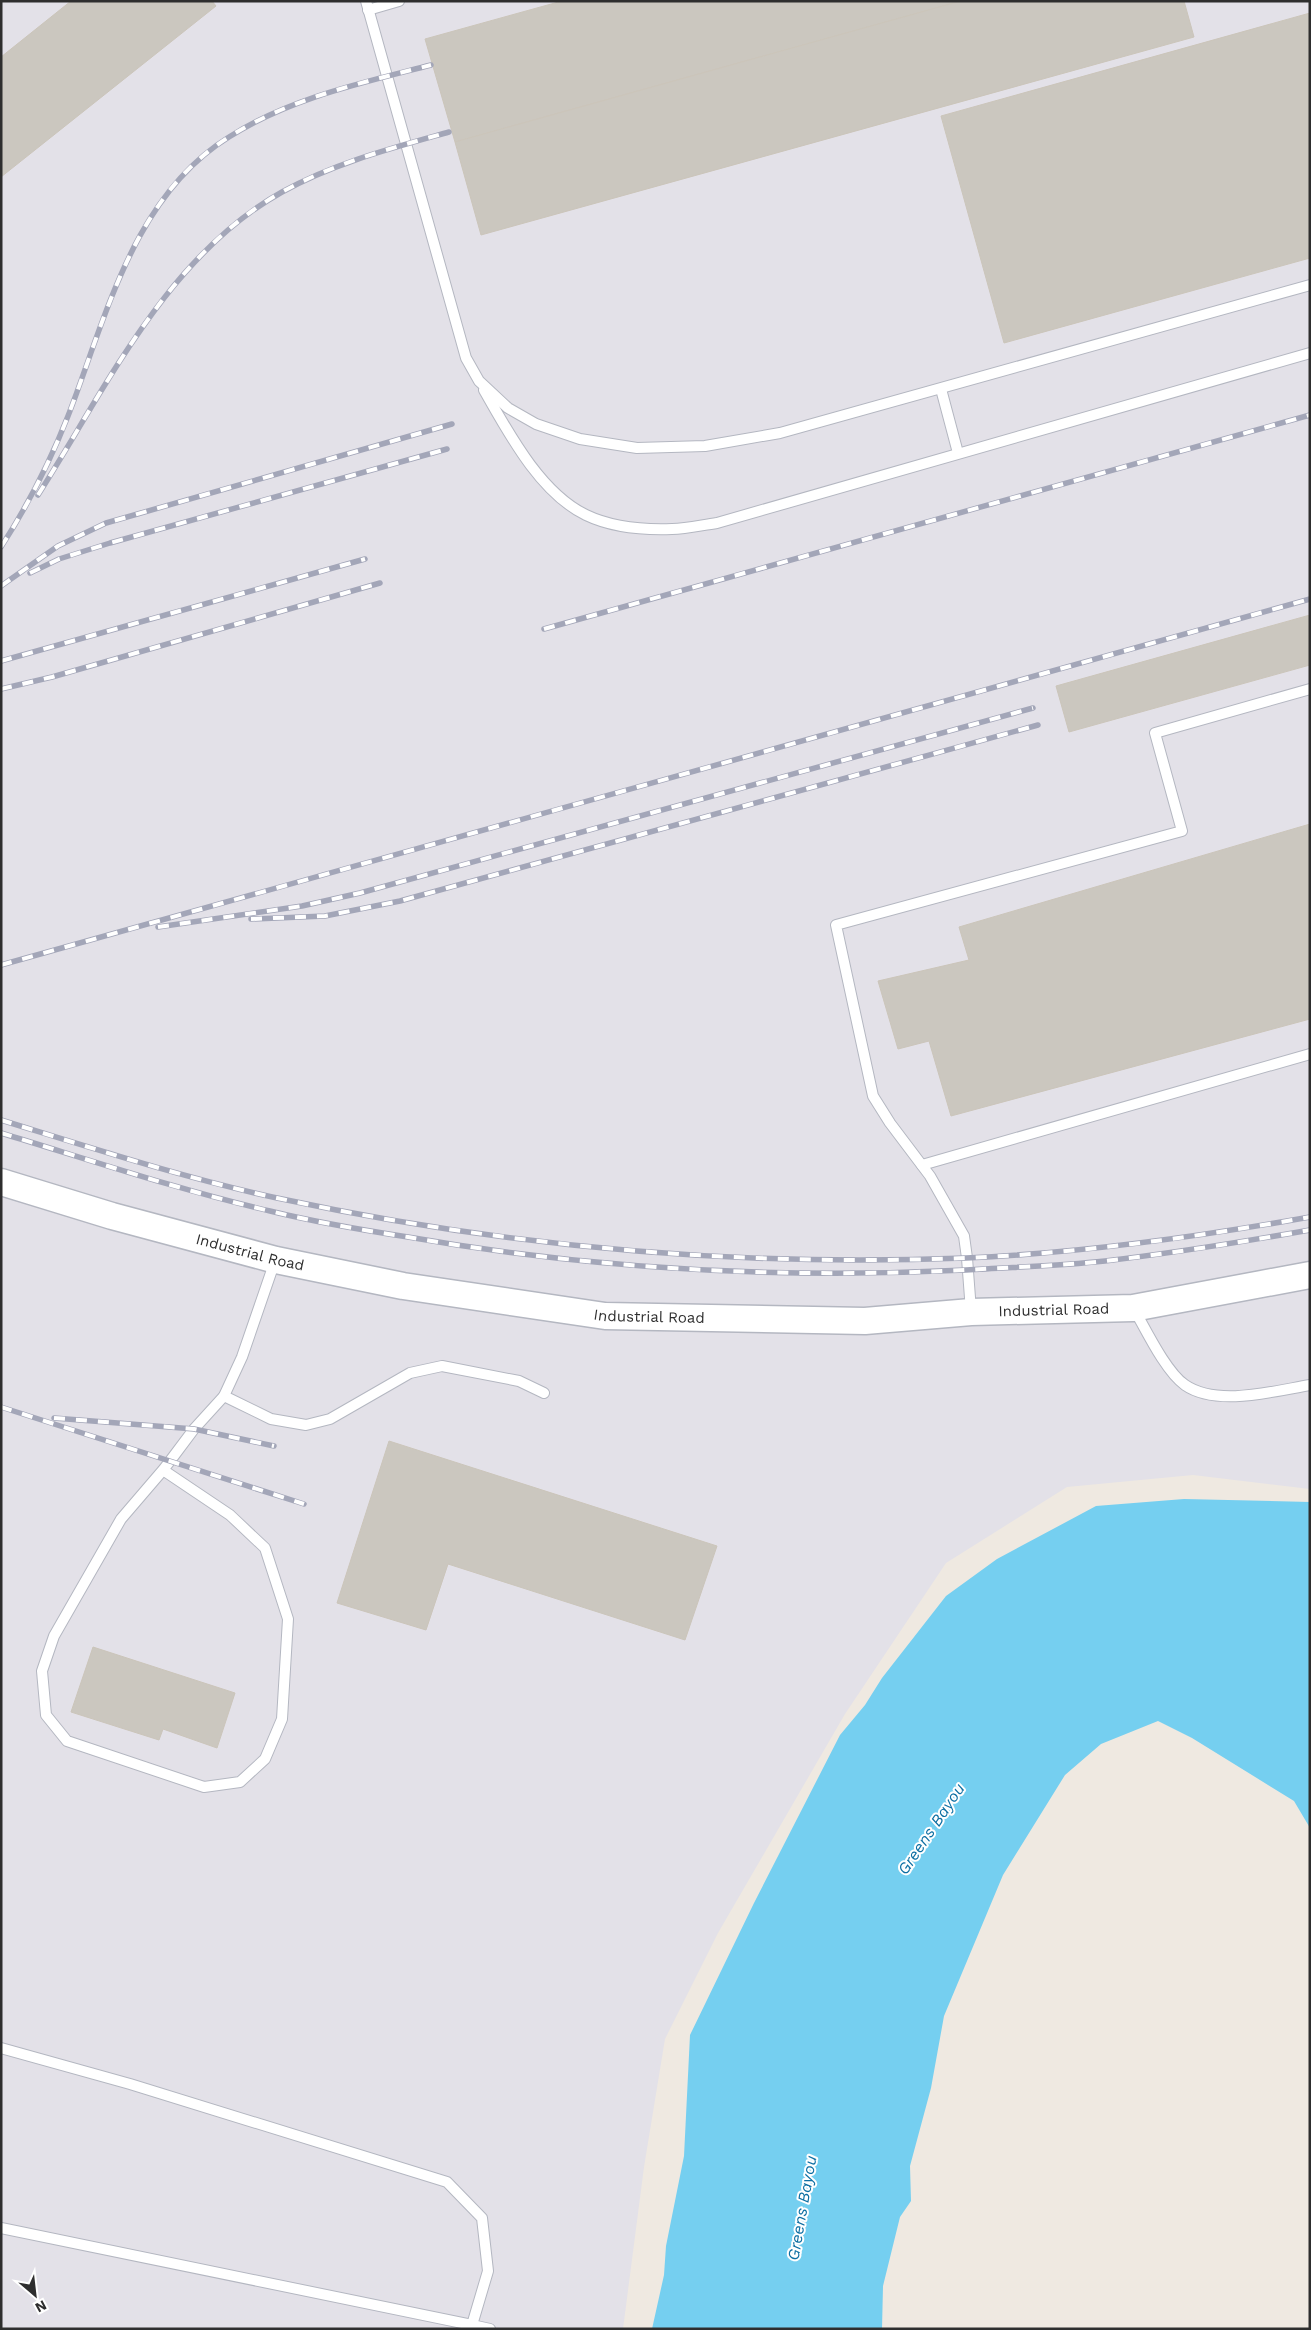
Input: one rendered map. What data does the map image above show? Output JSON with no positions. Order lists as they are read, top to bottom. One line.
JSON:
{"streets":{"street":["Industrial Road"]},"water":["Greens Bayou"],"north":"bottom right"}
